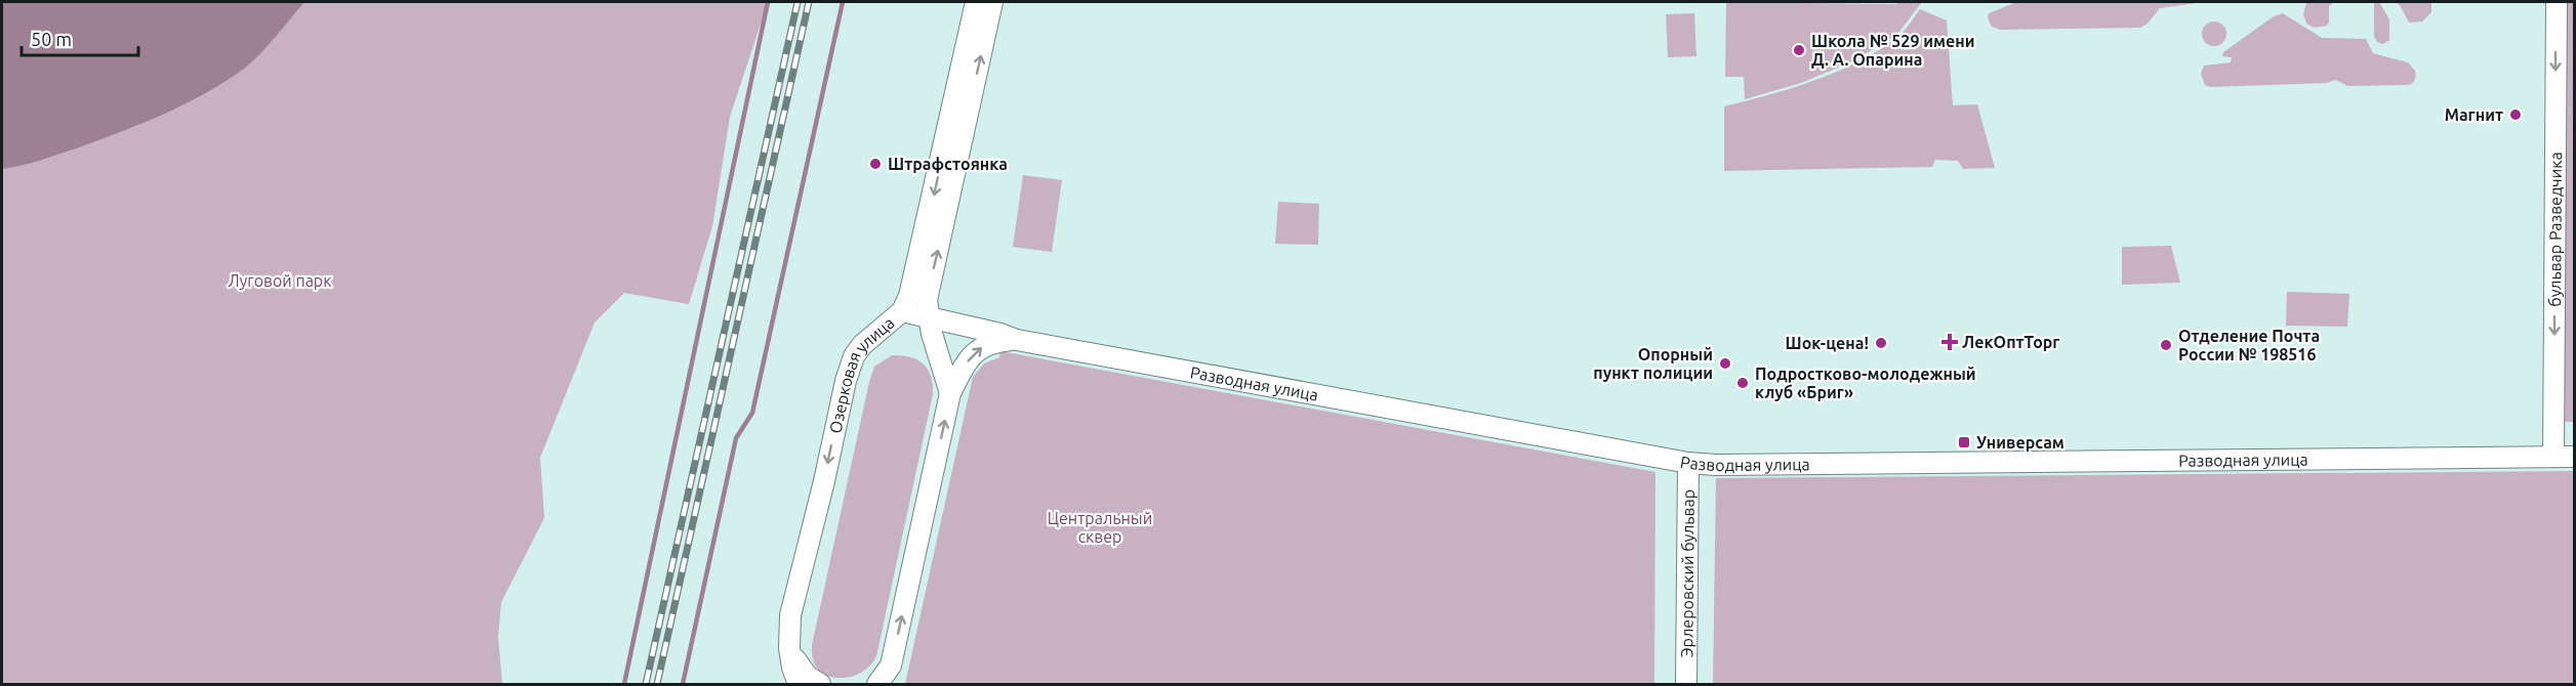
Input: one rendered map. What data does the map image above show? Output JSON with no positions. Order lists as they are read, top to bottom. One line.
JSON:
{"streets":{"street":["бульвар Разведчика","Озерковая улица","Разводная улица","Эрлеровский бульвар"]},"crossings":[["бульвар Разведчика","Разводная улица"],["Озерковая улица","Разводная улица"],["Разводная улица","Эрлеровский бульвар"]],"one_way":["бульвар Разведчика"],"parks":["Луговой парк","Центральный сквер"],"places":{"other":["Школа № 529 имени Д. А. Опарина","Магнит","Штрафстоянка","Шок-цена!","Отделение Почта России № 198516","Опорный пункт полиции","Подростково-молодежный клуб «Бриг»"],"health":["ЛекОптТорг"],"transit":["Универсам"]},"scale_bar":"50 m"}
